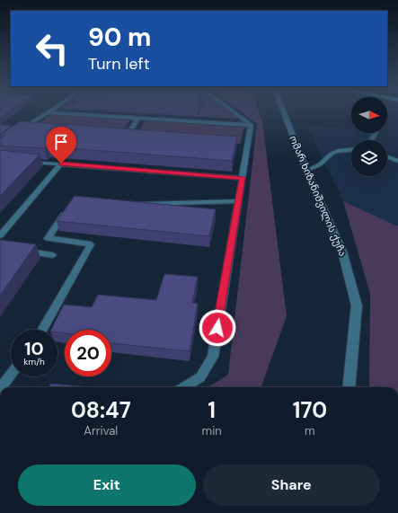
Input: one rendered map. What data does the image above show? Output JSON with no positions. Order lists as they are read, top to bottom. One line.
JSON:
{"streets":{"street":["ომარ ხიზანიშვილის ქუჩა"]},"north":"right","page":{"turn":["90 m","Turn left"],"speed":"10 km/h","limit":"20","eta":["08:47","Arrival","1","min","170","m"],"buttons":["Exit","Share"]}}
